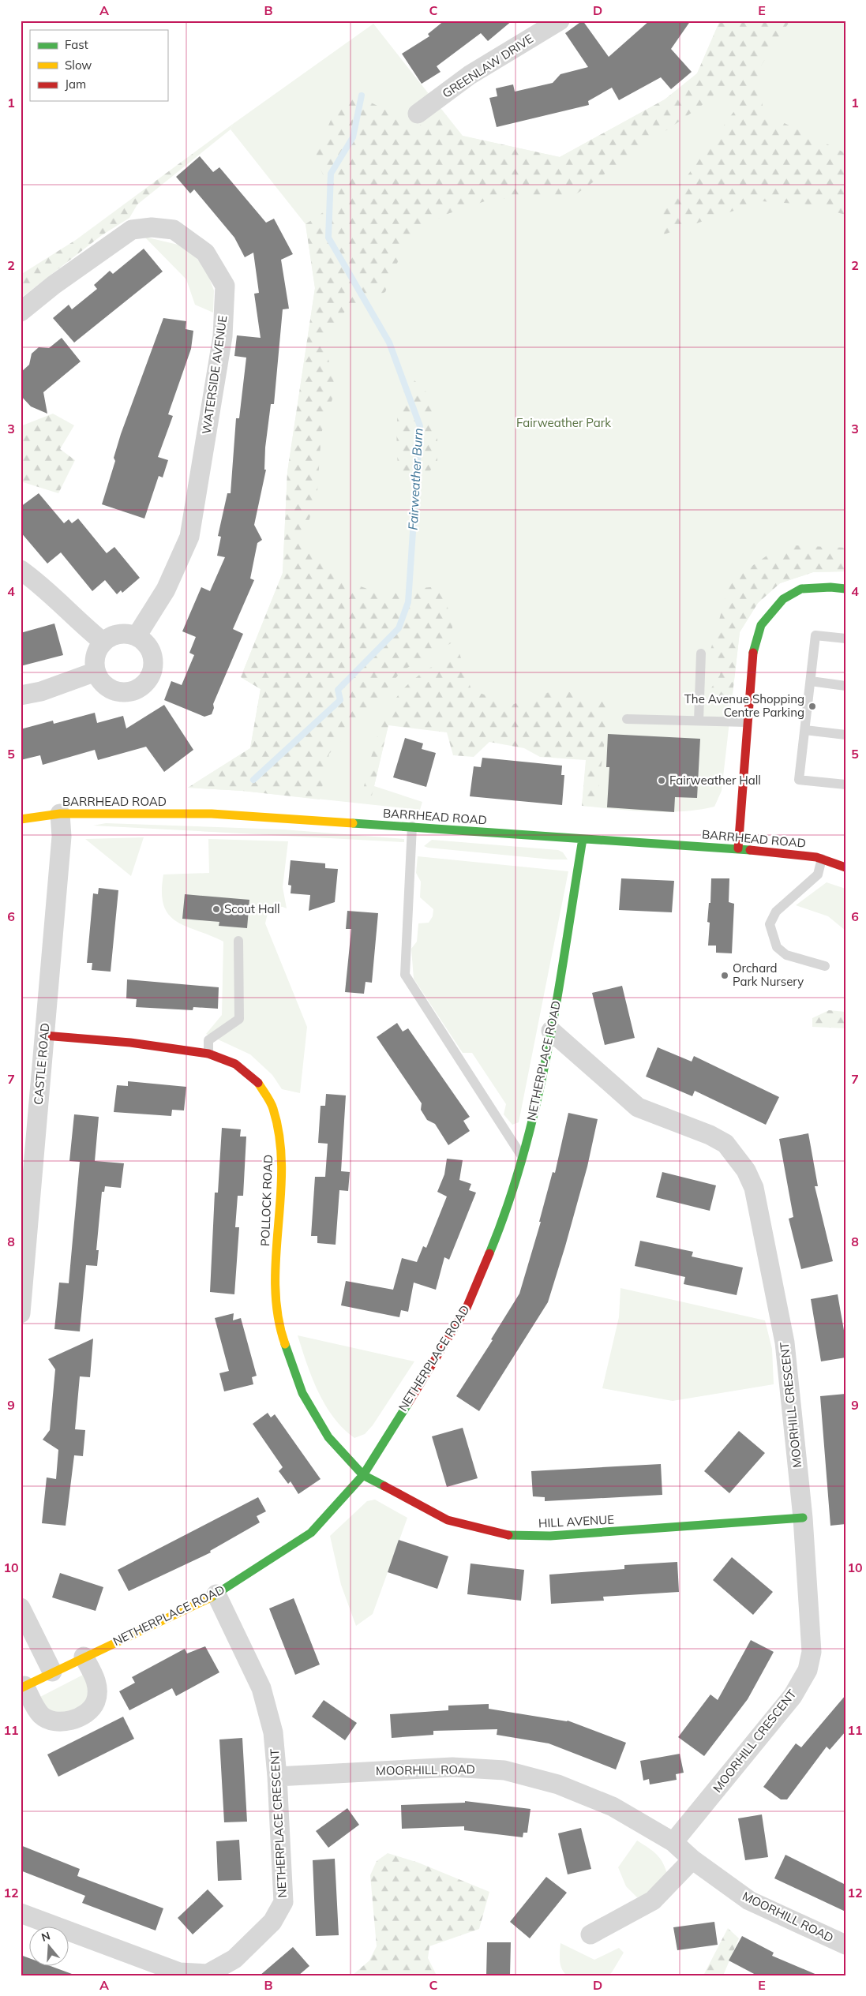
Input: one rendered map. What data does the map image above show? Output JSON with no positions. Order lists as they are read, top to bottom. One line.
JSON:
{"streets":{"street":["GREENLAW DRIVE","WATERSIDE AVENUE","BARRHEAD ROAD","NETHERPLACE ROAD","CASTLE ROAD","POLLOCK ROAD","MOORHILL CRESCENT","HILL AVENUE","MOORHILL ROAD","NETHERPLACE CRESCENT"]},"crossings":[["BARRHEAD ROAD","NETHERPLACE ROAD"],["BARRHEAD ROAD","CASTLE ROAD"],["NETHERPLACE ROAD","POLLOCK ROAD"],["NETHERPLACE ROAD","MOORHILL CRESCENT"],["NETHERPLACE ROAD","HILL AVENUE"],["NETHERPLACE ROAD","NETHERPLACE CRESCENT"],["CASTLE ROAD","POLLOCK ROAD"],["POLLOCK ROAD","HILL AVENUE"],["MOORHILL CRESCENT","HILL AVENUE"],["MOORHILL CRESCENT","MOORHILL ROAD"],["MOORHILL ROAD","NETHERPLACE CRESCENT"]],"water":["Fairweather Burn"],"parks":["Fairweather Park"],"places":["The Avenue Shopping Centre Parking","Fairweather Hall","Scout Hall","Orchard Park Nursery"],"legend":["Fast","Slow","Jam"],"north":"top","grid":{"columns":["A","B","C","D","E"],"rows":["1","2","3","4","5","6","7","8","9","10","11","12"]}}
